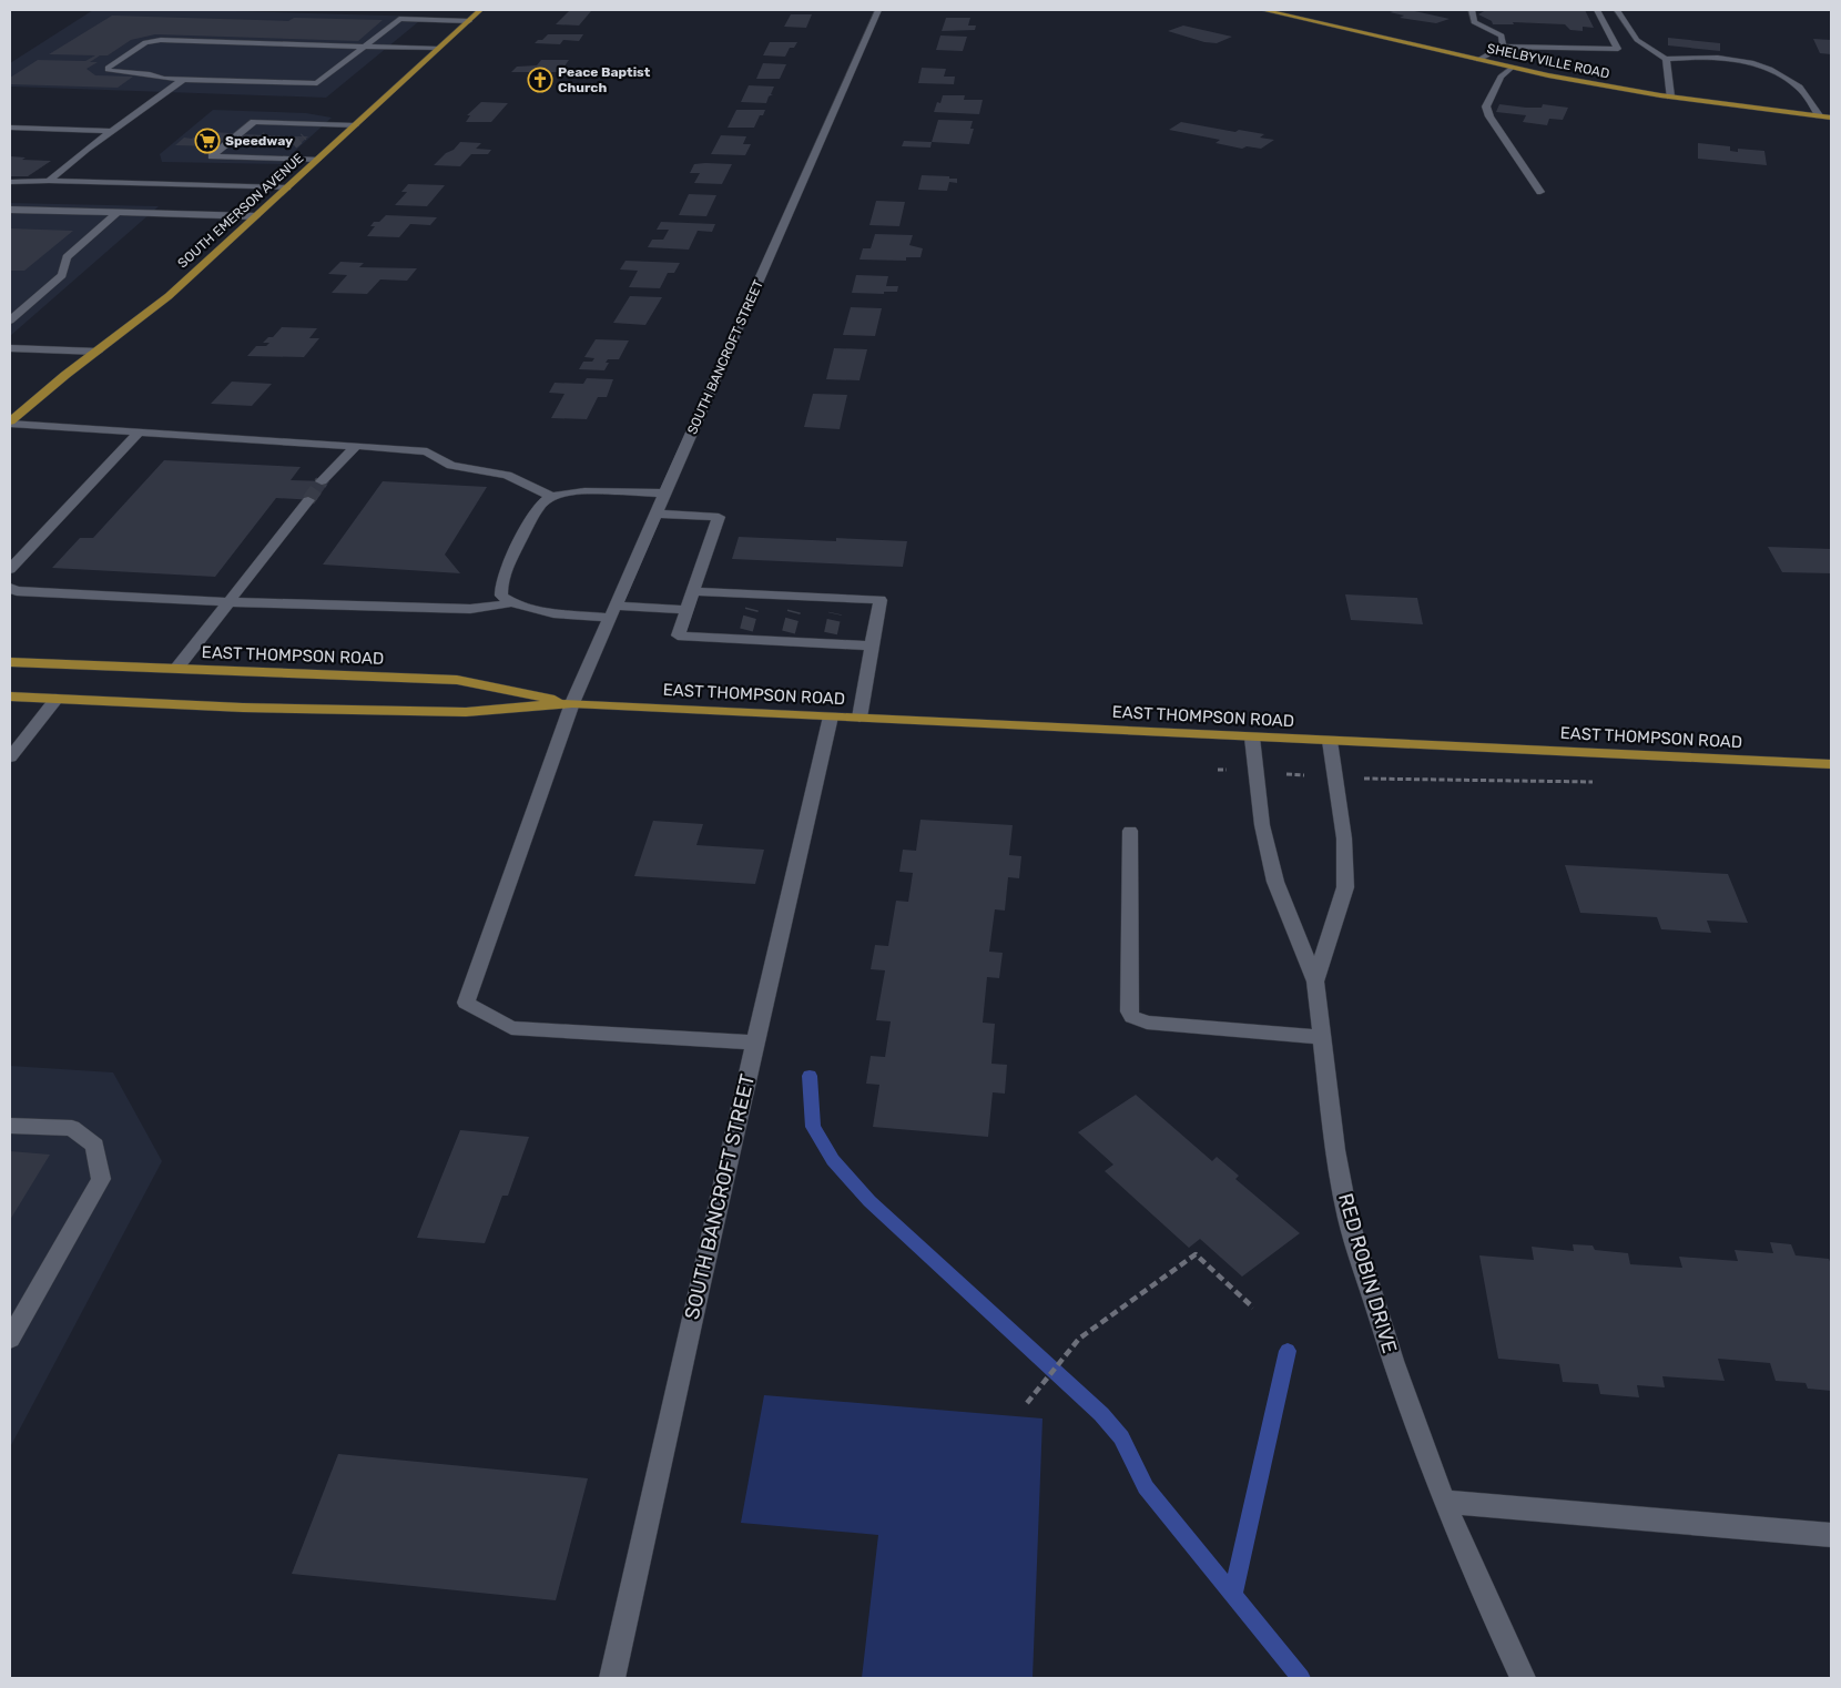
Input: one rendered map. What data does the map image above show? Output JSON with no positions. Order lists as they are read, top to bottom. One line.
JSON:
{"streets":{"main road":["SHELBYVILLE ROAD","SOUTH EMERSON AVENUE","EAST THOMPSON ROAD"],"street":["SOUTH BANCROFT STREET","RED ROBIN DRIVE"]},"crossings":[["SOUTH BANCROFT STREET","EAST THOMPSON ROAD"],["EAST THOMPSON ROAD","RED ROBIN DRIVE"]],"places":{"church":["Peace Baptist Church"],"supermarket":["Speedway"]}}
